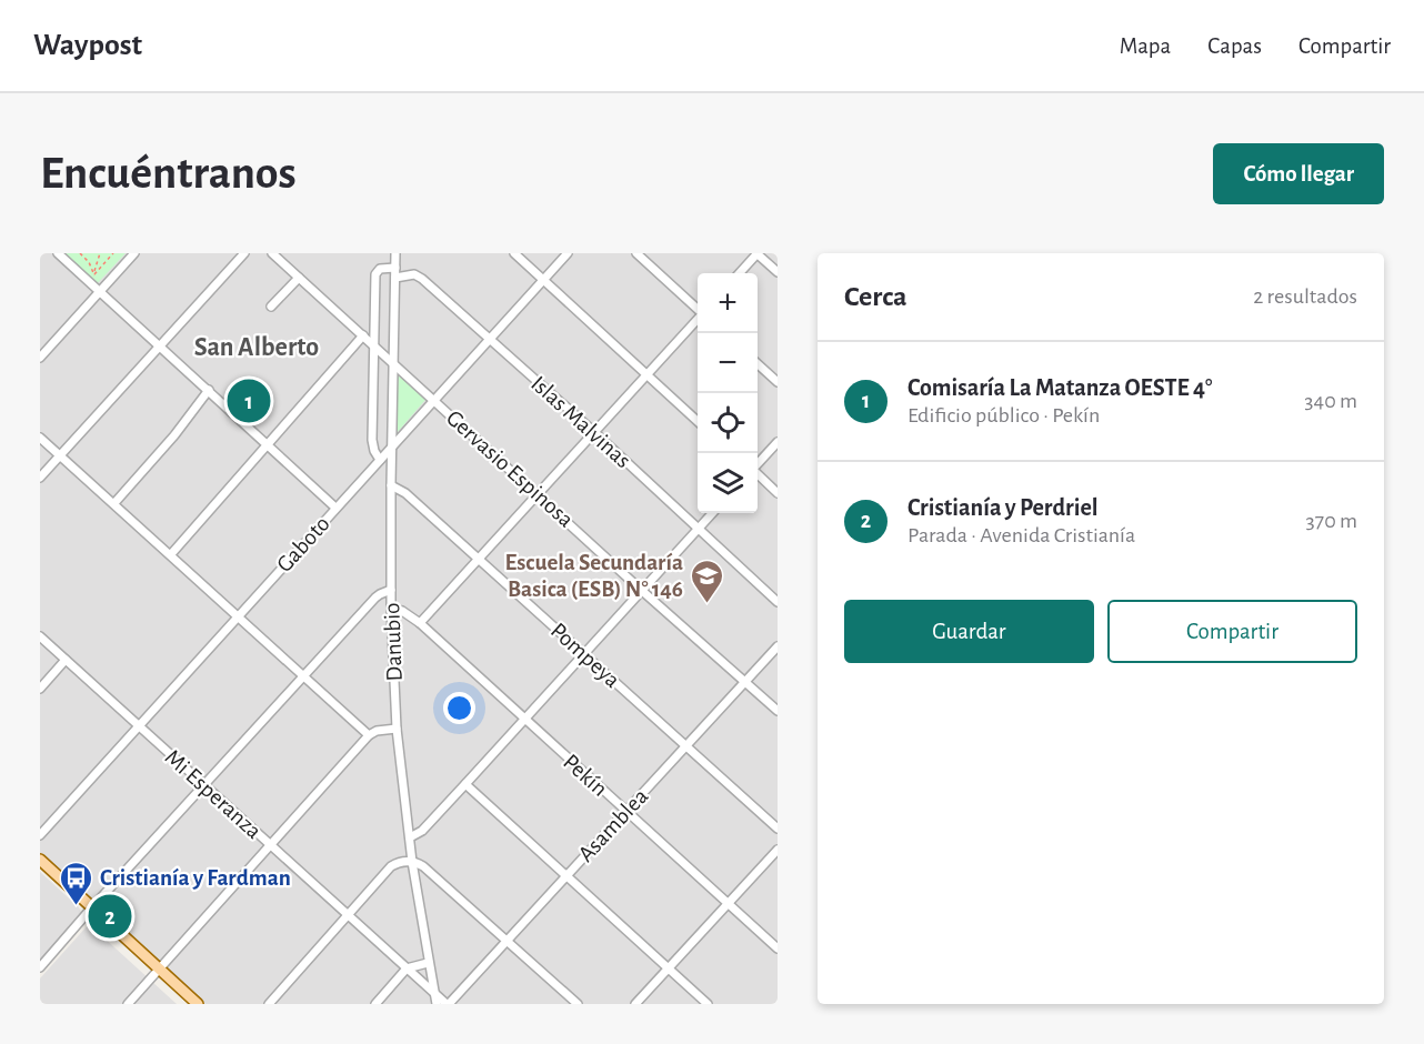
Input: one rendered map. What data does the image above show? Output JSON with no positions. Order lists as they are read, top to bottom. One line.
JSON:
{"streets":{"street":["Islas Malvinas","Gervasio Espinosa","Gaboto","Danubio","Pompeya","Pekín","Mi Esperanza","Asamblea"]},"crossings":[["Islas Malvinas","Gaboto"],["Islas Malvinas","Danubio"],["Gervasio Espinosa","Gaboto"],["Gervasio Espinosa","Danubio"],["Gervasio Espinosa","Asamblea"],["Gaboto","Danubio"],["Gaboto","Mi Esperanza"],["Danubio","Pompeya"],["Danubio","Pekín"],["Danubio","Mi Esperanza"],["Pompeya","Asamblea"],["Pekín","Asamblea"],["Mi Esperanza","Asamblea"]],"districts":["San Alberto"],"places":{"school or university":["Escuela Secundaría Basica (ESB) N° 146"],"bus stop":["Cristianía y Fardman"]},"page":{"header":"Waypost","nav":["Mapa","Capas","Compartir"],"buttons":["Cómo llegar",["Guardar","Compartir"]],"title":"Encuéntranos","heading":["Cerca","2 resultados"],"map_buttons":["+","−"],"list":[{"mark":"1","name":"Comisaría La Matanza OESTE 4°","note":"Edificio público · Pekín","value":"340 m"},{"mark":"2","name":"Cristianía y Perdriel","note":"Parada · Avenida Cristianía","value":"370 m"}],"pins":["1","2"]}}
